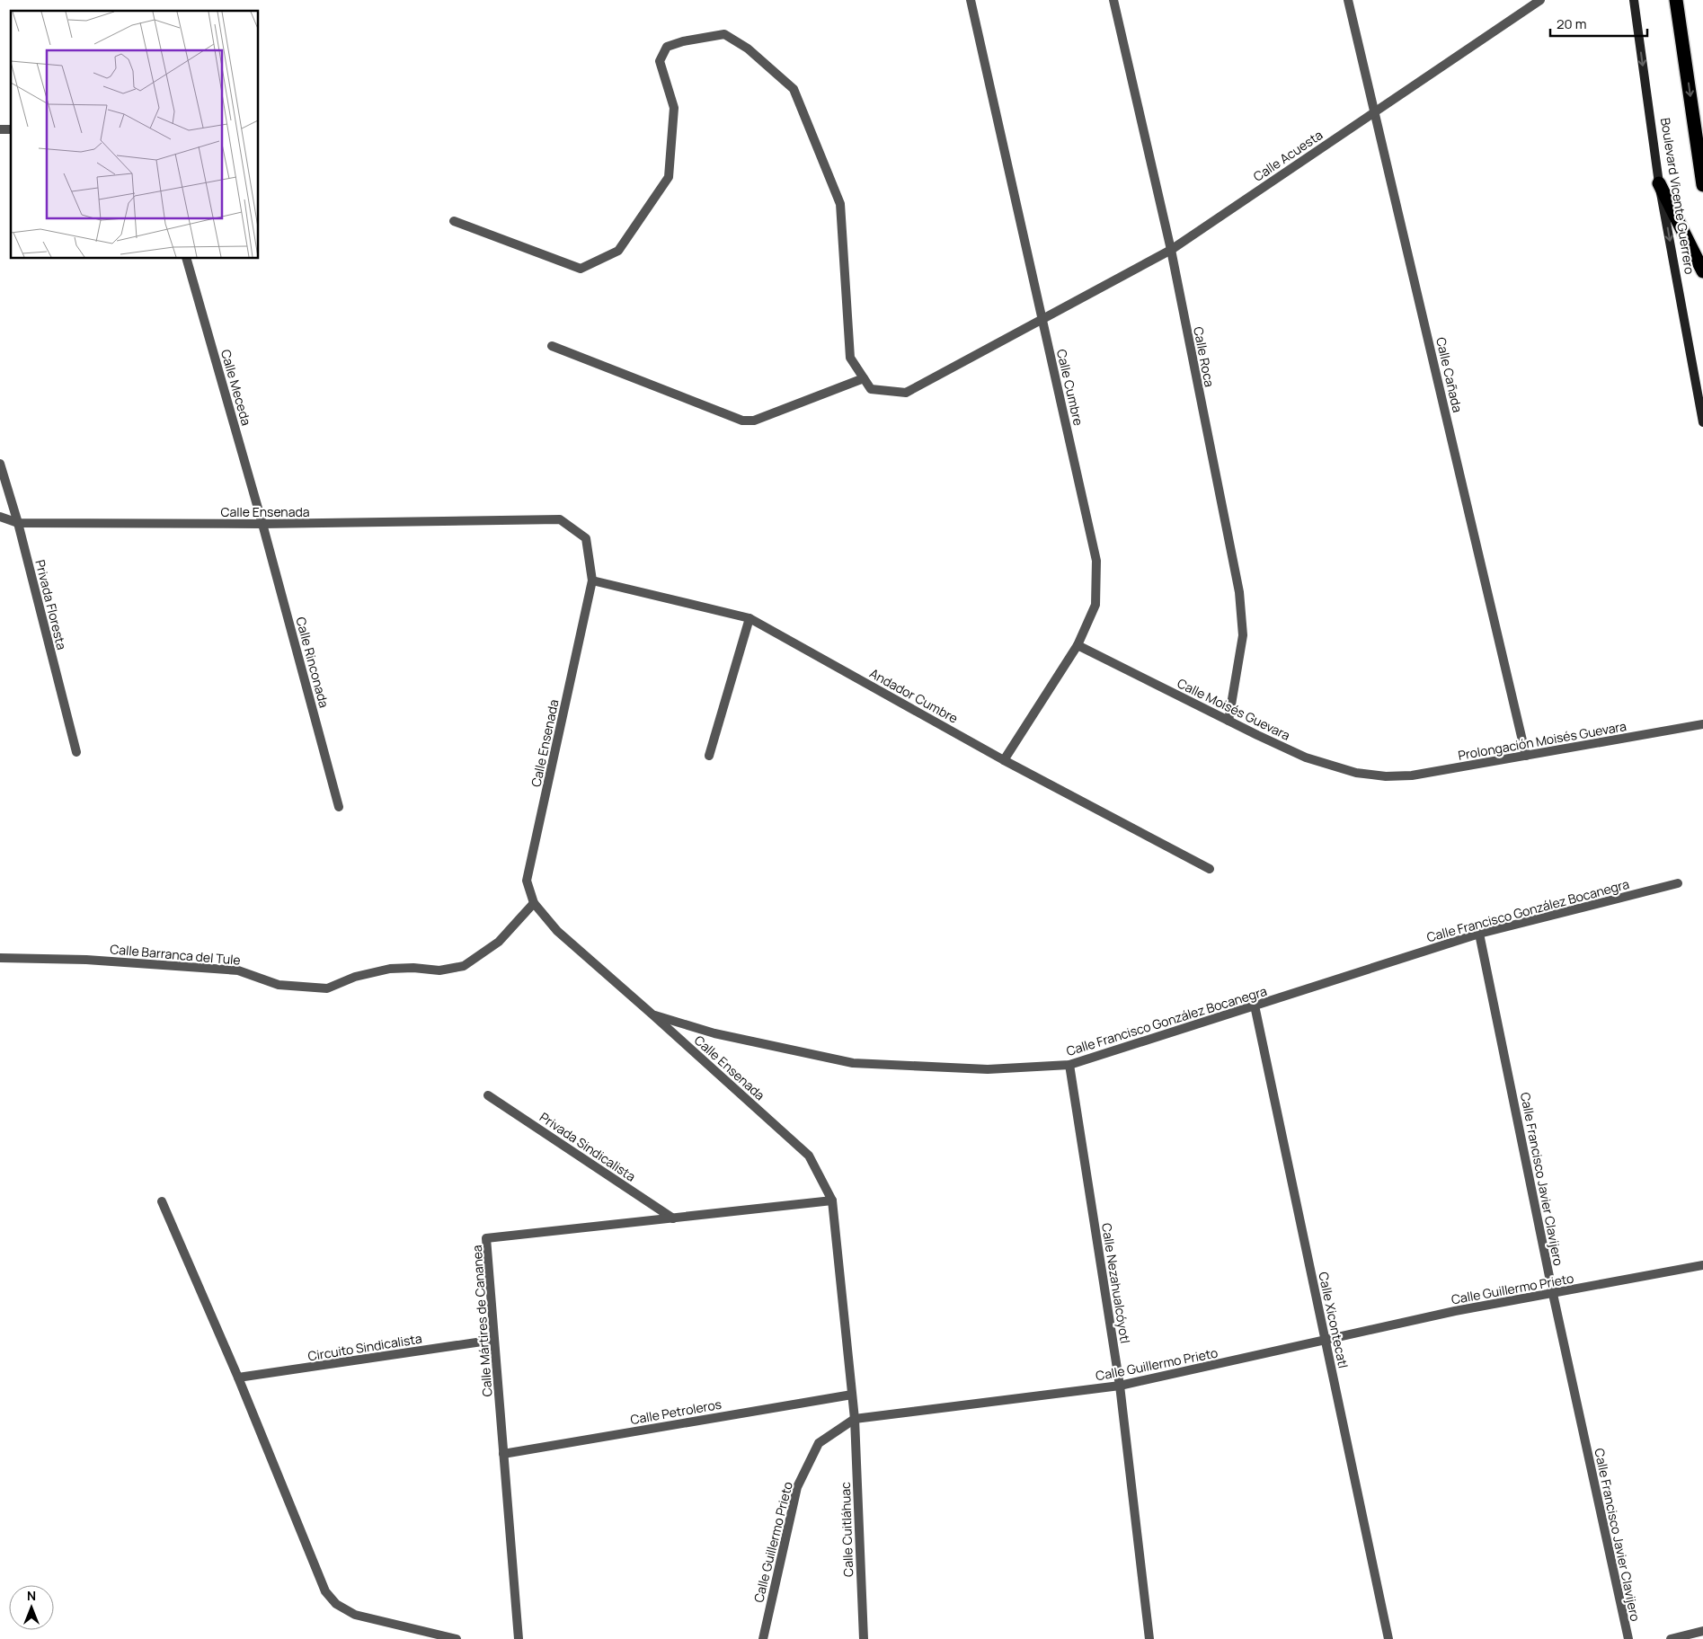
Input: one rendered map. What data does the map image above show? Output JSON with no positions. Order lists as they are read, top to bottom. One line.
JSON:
{"streets":{"main road":["Boulevard Vicente Guerrero"],"street":["Calle Acuesta","Calle Roca","Calle Cañada","Calle Meceda","Calle Cumbre","Calle Ensenada","Privada Floresta","Calle Rinconada","Andador Cumbre","Calle Moisés Guevara","Prolongación Moisés Guevara","Calle Francisco González Bocanegra","Calle Barranca del Tule","Privada Sindicalista","Calle Francisco Javier Clavijero","Calle Nezahualcóyotl","Calle Guillermo Prieto","Calle Xicontecatl","Calle Mártires de Cananea","Circuito Sindicalista","Calle Petroleros","Calle Cuitláhuac"]},"crossings":[["Calle Acuesta","Calle Roca"],["Calle Acuesta","Calle Cañada"],["Calle Acuesta","Calle Cumbre"],["Calle Roca","Calle Moisés Guevara"],["Calle Cañada","Prolongación Moisés Guevara"],["Calle Meceda","Calle Ensenada"],["Calle Meceda","Calle Rinconada"],["Calle Cumbre","Andador Cumbre"],["Calle Cumbre","Calle Moisés Guevara"],["Calle Ensenada","Privada Floresta"],["Calle Ensenada","Calle Rinconada"],["Calle Ensenada","Andador Cumbre"],["Calle Ensenada","Calle Francisco González Bocanegra"],["Calle Ensenada","Calle Barranca del Tule"],["Calle Ensenada","Calle Guillermo Prieto"],["Calle Ensenada","Calle Mártires de Cananea"],["Calle Ensenada","Calle Petroleros"],["Calle Ensenada","Calle Cuitláhuac"],["Calle Moisés Guevara","Prolongación Moisés Guevara"],["Calle Francisco González Bocanegra","Calle Francisco Javier Clavijero"],["Calle Francisco González Bocanegra","Calle Nezahualcóyotl"],["Calle Francisco González Bocanegra","Calle Xicontecatl"],["Privada Sindicalista","Calle Mártires de Cananea"],["Calle Francisco Javier Clavijero","Calle Guillermo Prieto"],["Calle Nezahualcóyotl","Calle Guillermo Prieto"],["Calle Guillermo Prieto","Calle Xicontecatl"],["Calle Guillermo Prieto","Calle Cuitláhuac"],["Calle Mártires de Cananea","Circuito Sindicalista"],["Calle Mártires de Cananea","Calle Petroleros"]],"one_way":["Boulevard Vicente Guerrero"],"scale_bar":"20 m","north":"top"}
